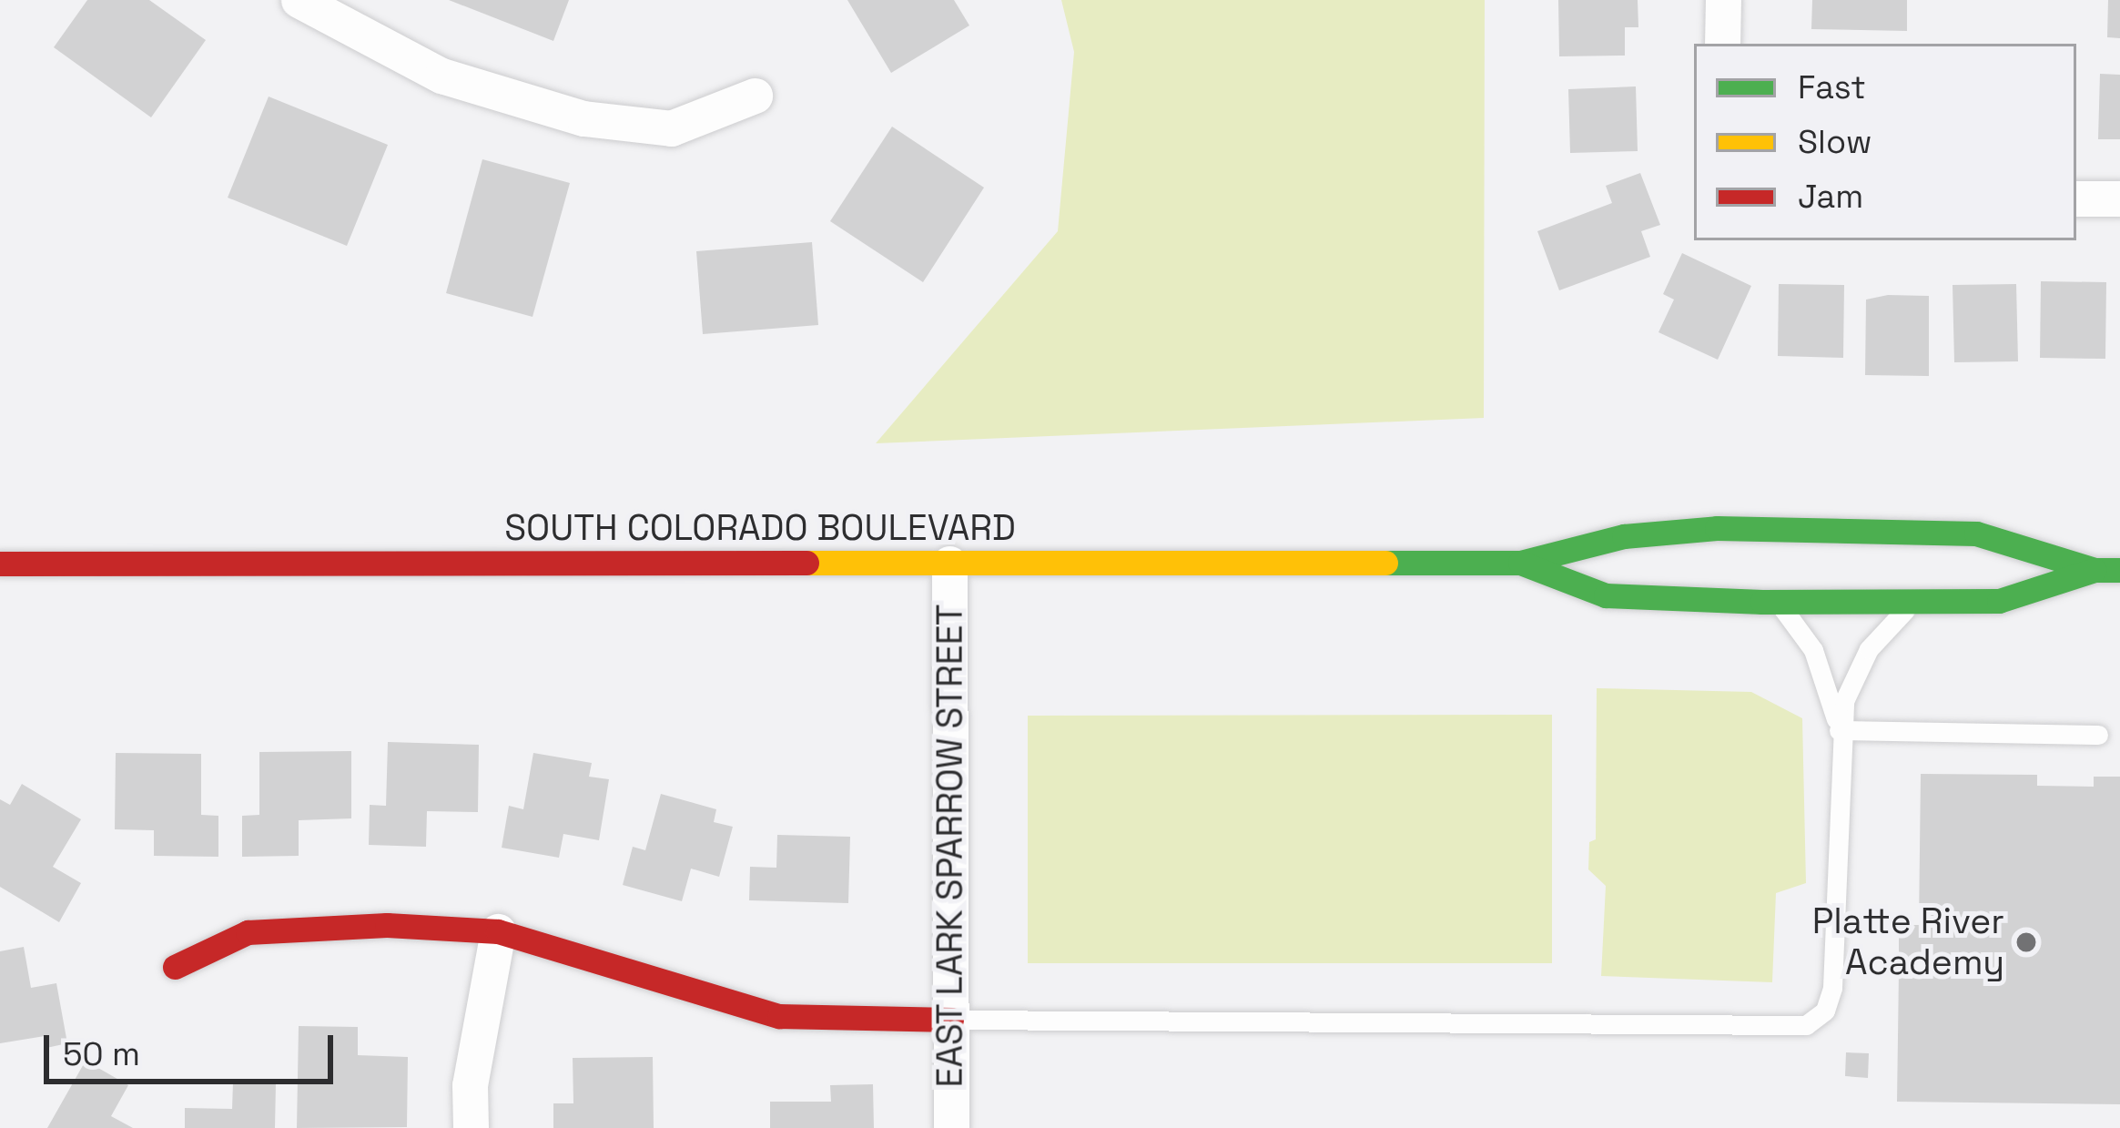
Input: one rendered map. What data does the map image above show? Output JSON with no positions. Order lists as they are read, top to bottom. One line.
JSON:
{"streets":{"main road":["SOUTH COLORADO BOULEVARD"],"street":["EAST LARK SPARROW STREET"]},"crossings":[["SOUTH COLORADO BOULEVARD","EAST LARK SPARROW STREET"]],"places":["Platte River Academy"],"legend":["Fast","Slow","Jam"],"scale_bar":"50 m"}
